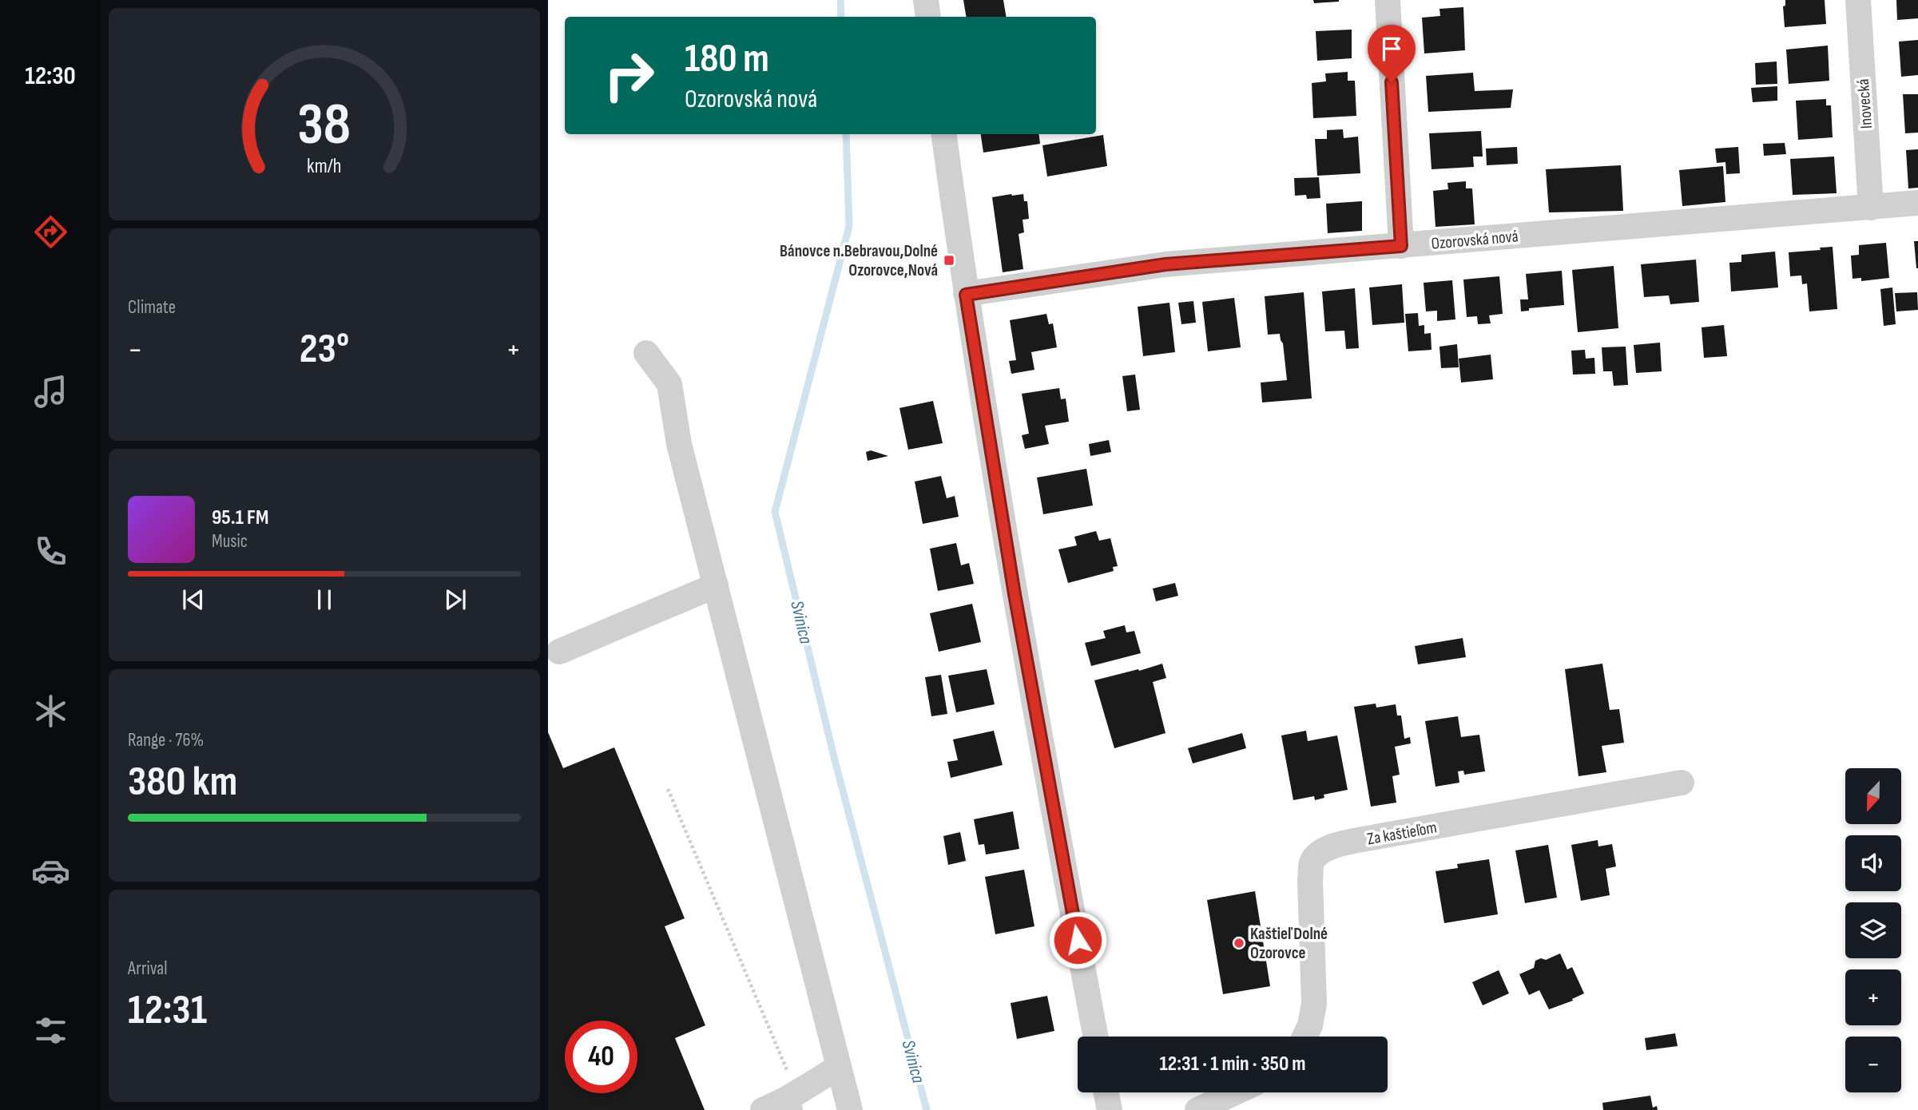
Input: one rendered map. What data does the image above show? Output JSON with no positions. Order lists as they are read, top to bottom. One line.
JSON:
{"streets":{"street":["Inovecká","Ozorovská nová","Za kaštieľom"]},"crossings":[["Inovecká","Ozorovská nová"]],"water":["Svinica"],"places":{"transit":["Bánovce n.Bebravou,Dolné Ozorovce,Nová"],"other":["Kaštieľ Dolné Ozorovce"]},"north":"bottom","page":{"tabs":"12:30","turn":["180 m","Ozorovská nová"],"tile":["Climate",["Range · 76%","380 km"],["Arrival","12:31"]],"heat":["−","23°","+"],"song":["95.1 FM","Music"],"map_buttons":["+","−"],"limit":"40","trip":"12:31 · 1 min · 350 m","gauge":["38","km/h"]}}
